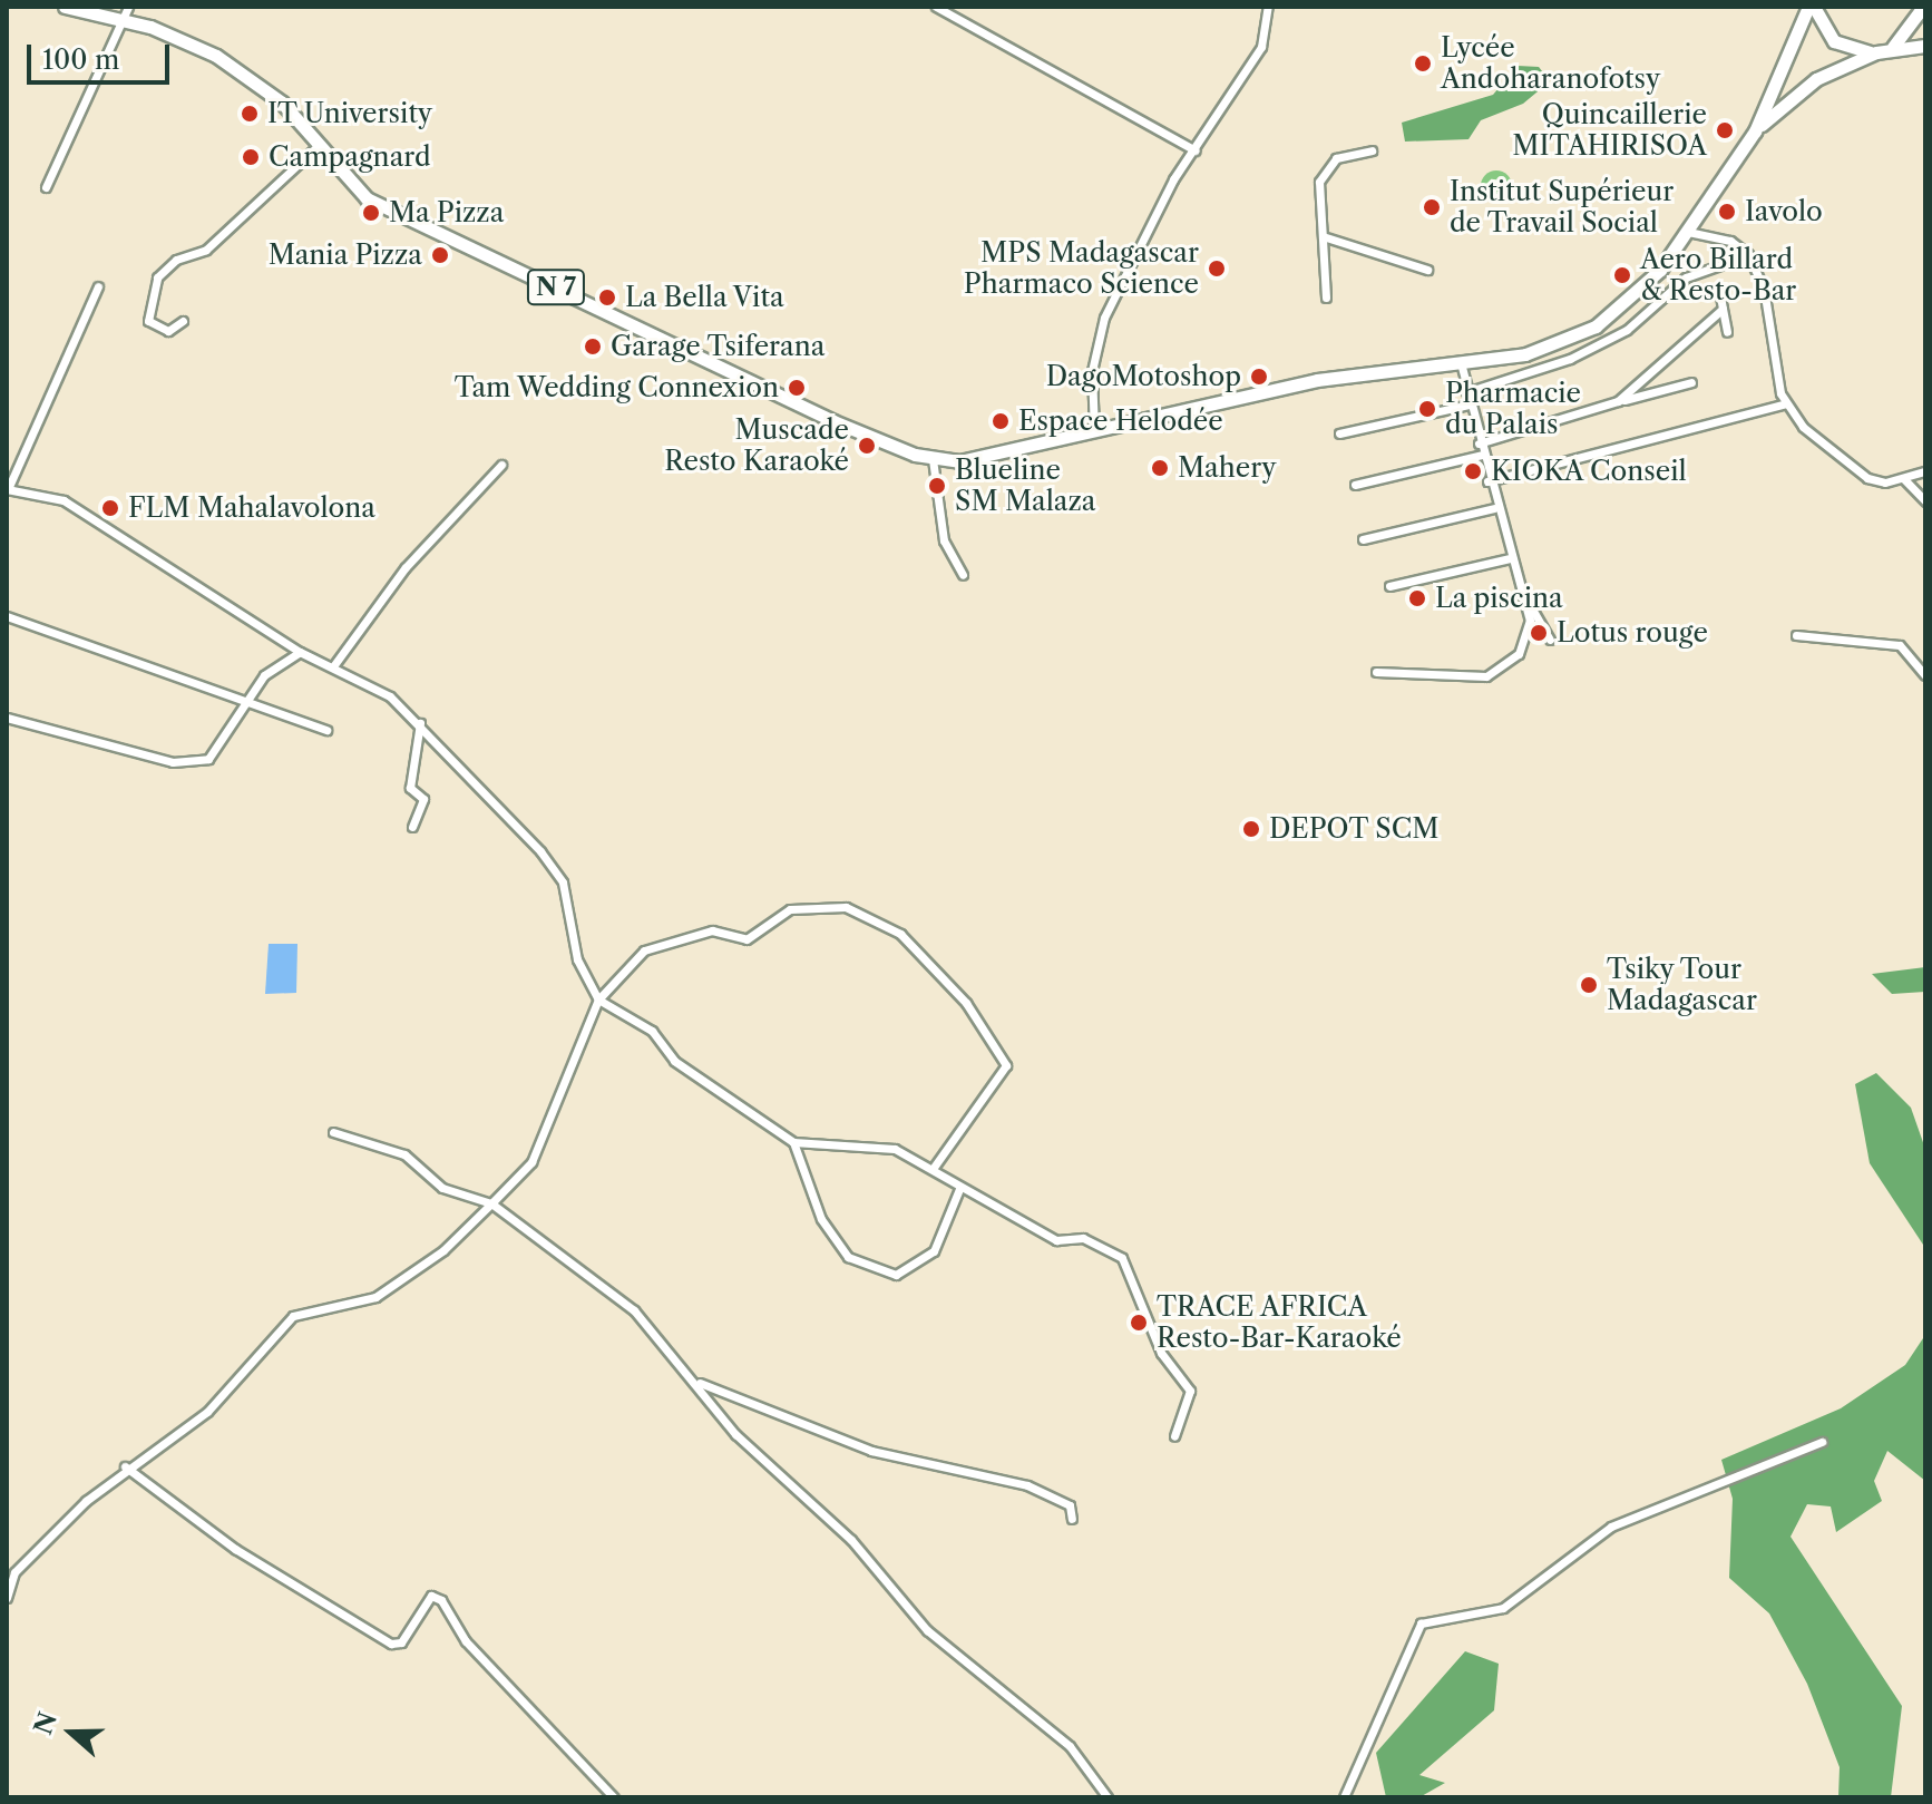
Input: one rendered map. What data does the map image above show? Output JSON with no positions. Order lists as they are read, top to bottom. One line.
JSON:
{"streets":{"main road":["N 7"]},"places":["Lycée Andoharanofotsy","IT University","Quincaillerie MITAHIRISOA","Campagnard","Institut Supérieur de Travail Social","Iavolo","Ma Pizza","Mania Pizza","MPS Madagascar Pharmaco Science","Aero Billard & Resto-Bar","La Bella Vita","Garage Tsiferana","DagoMotoshop","Tam Wedding Connexion","Pharmacie du Palais","Espace Helodée","Muscade Resto Karaoké","Mahery","KIOKA Conseil","Blueline SM Malaza","FLM Mahalavolona","La piscina","Lotus rouge","DEPOT SCM","Tsiky Tour Madagascar","TRACE AFRICA Resto-Bar-Karaoké"],"scale_bar":"100 m","north":"left"}
